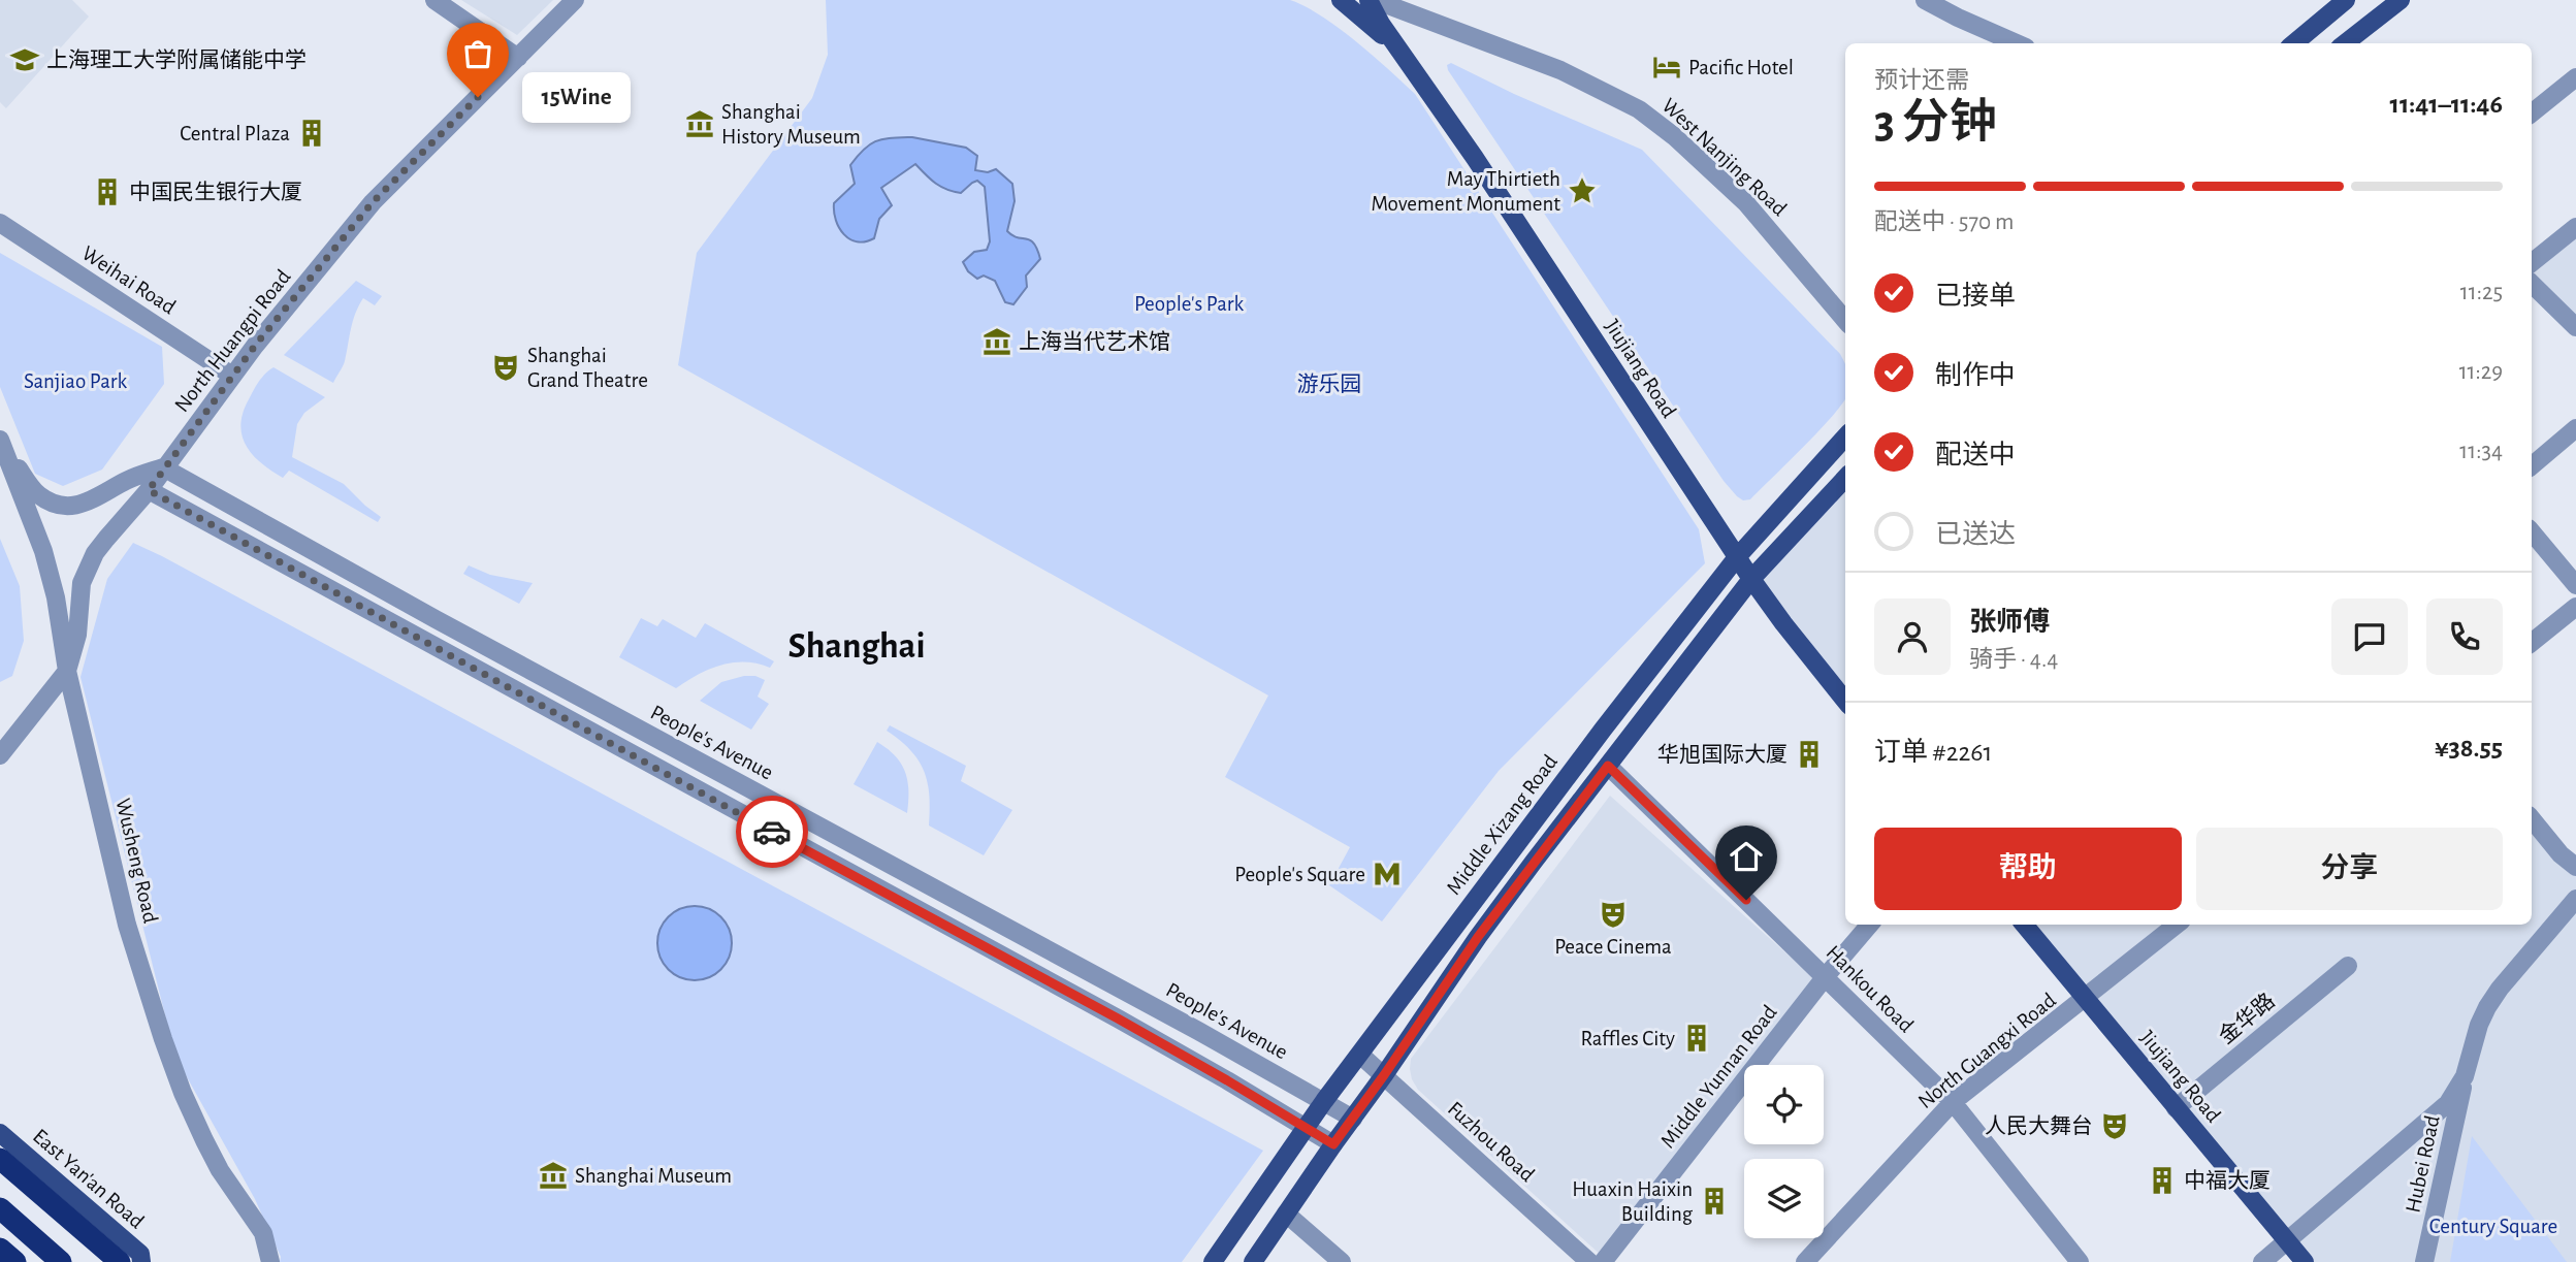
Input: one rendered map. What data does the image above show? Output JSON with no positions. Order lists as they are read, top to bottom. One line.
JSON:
{"streets":{"main road":["Jiujiang Road","Middle Xizang Road","East Yan'an Road"],"street":["West Nanjing Road","Weihai Road","North Huangpi Road","People's Avenue","Wusheng Road","Hankou Road","金华路","North Guangxi Road","Middle Yunnan Road","Fuzhou Road","Hubei Road"]},"crossings":[["Weihai Road","North Huangpi Road"],["North Huangpi Road","People's Avenue"],["North Huangpi Road","Wusheng Road"],["Jiujiang Road","Middle Xizang Road"],["Jiujiang Road","金华路"],["Jiujiang Road","North Guangxi Road"],["People's Avenue","Middle Xizang Road"],["People's Avenue","Wusheng Road"],["Middle Xizang Road","Fuzhou Road"],["Hankou Road","North Guangxi Road"],["Hankou Road","Middle Yunnan Road"]],"districts":["Shanghai"],"parks":["People's Park","Sanjiao Park","游乐园","Century Square"],"places":{"school or university":["上海理工大学附属储能中学"],"hotel":["Pacific Hotel"],"other":["15Wine"],"museum":["Shanghai History Museum","上海当代艺术馆","Shanghai Museum"],"building":["Central Plaza","中国民生银行大厦","华旭国际大厦","Raffles City","中福大厦","Huaxin Haixin Building"],"place":["May Thirtieth Movement Monument"],"theatre":["Shanghai Grand Theatre","Peace Cinema","人民大舞台"],"metro station":["People's Square"]},"page":{"heading":["3 分钟","预计还需","11:41–11:46"],"panel":["张师傅","骑手 · 4.4","订单 #2261","¥38.55"],"bubble":"15Wine","bar":"配送中 · 570 m","list":[["已接单","11:25"],["制作中","11:29"],["配送中","11:34"],"已送达"],"buttons":["帮助","分享"]}}
